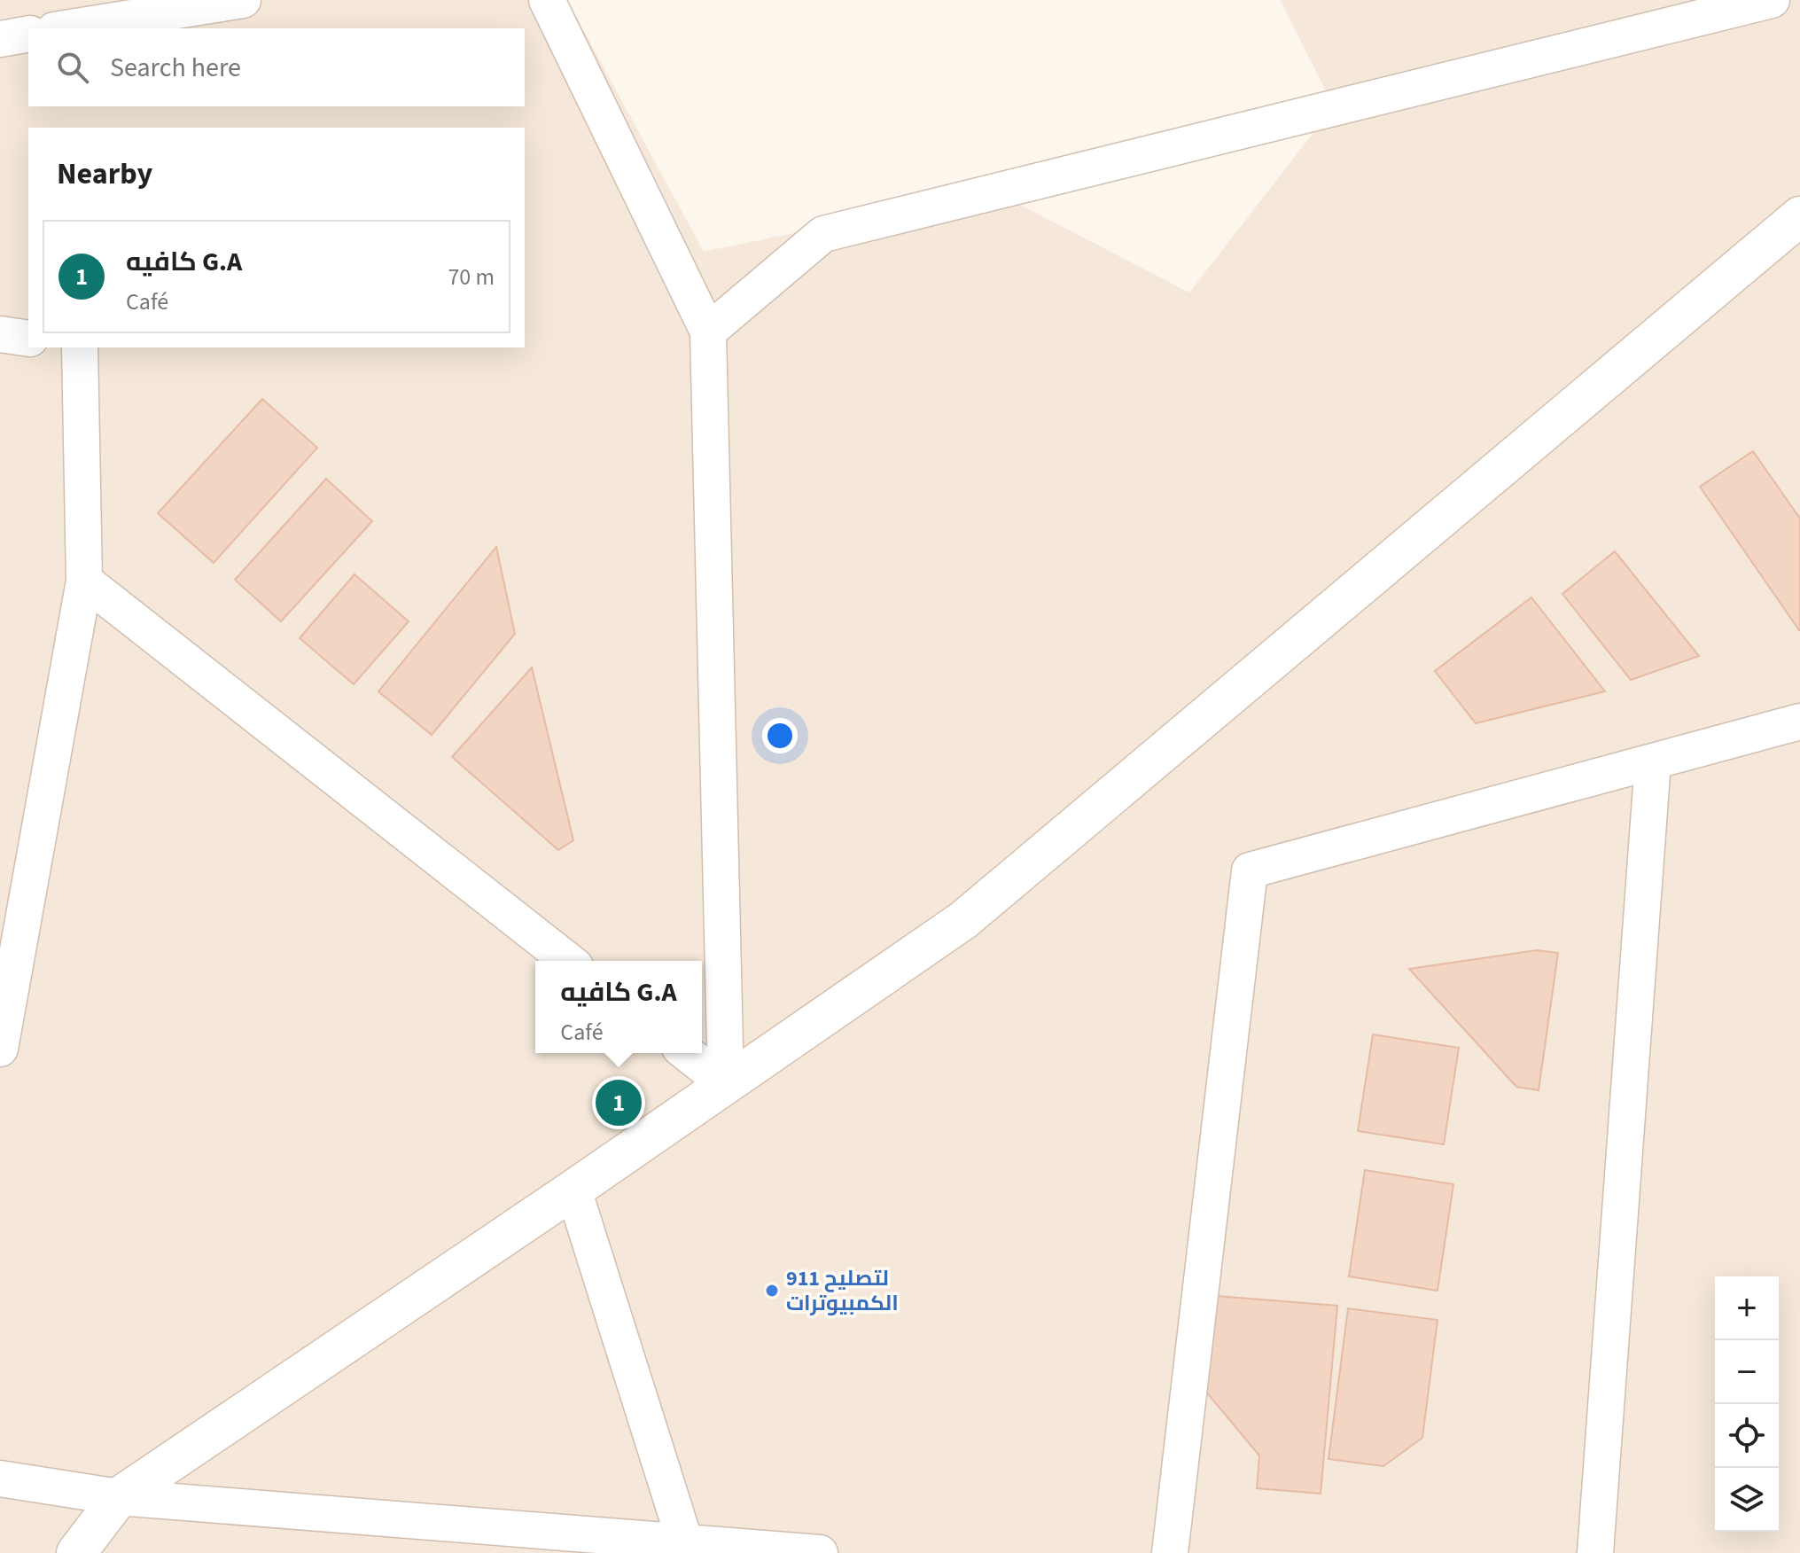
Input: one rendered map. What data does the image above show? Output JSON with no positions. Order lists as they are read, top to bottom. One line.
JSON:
{"places":["911 لتصليح الكمبيوترات"],"page":{"search":"Search here","heading":"Nearby","list":[{"mark":"1","name":"كافيه G.A","note":"Café","value":"70 m"}],"popup":["كافيه G.A","Café"],"pins":"1","map_buttons":["+","−"]}}
